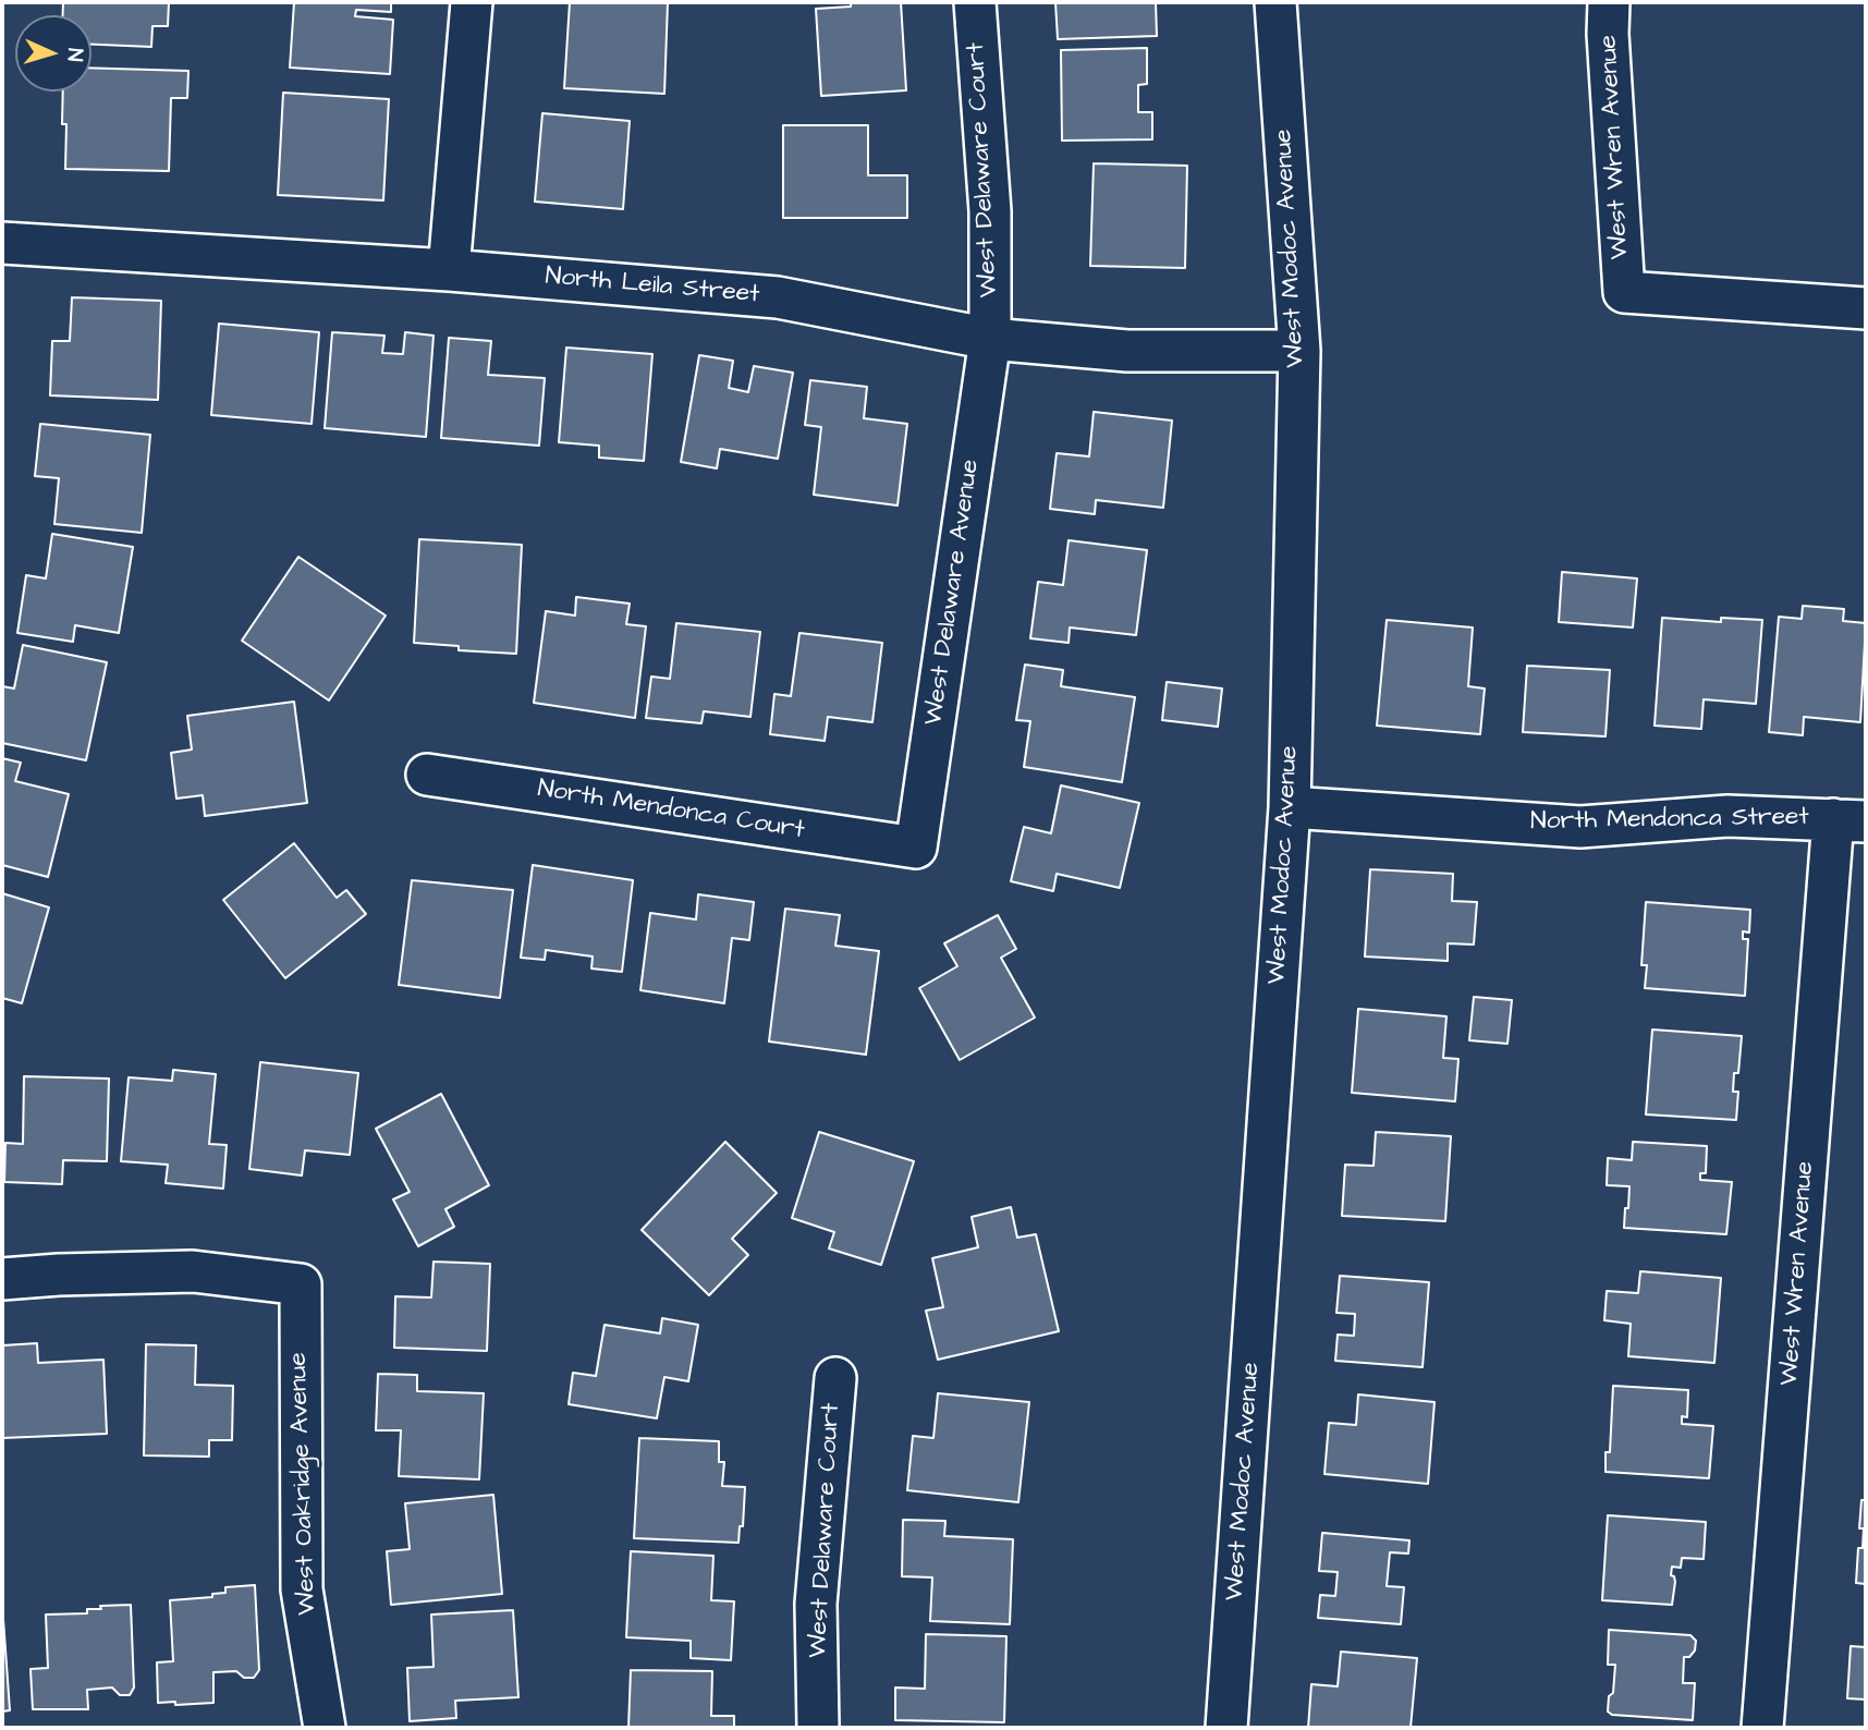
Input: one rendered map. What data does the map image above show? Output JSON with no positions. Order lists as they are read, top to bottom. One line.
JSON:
{"streets":{"street":["West Wren Avenue","West Delaware Court","West Modoc Avenue","North Leila Street","West Delaware Avenue","North Mendonca Court","North Mendonca Street","West Oakridge Avenue"]},"crossings":[["West Wren Avenue","North Mendonca Street"],["West Delaware Court","North Leila Street"],["West Delaware Court","West Delaware Avenue"],["West Modoc Avenue","North Leila Street"],["West Modoc Avenue","North Mendonca Street"],["North Leila Street","West Delaware Avenue"],["West Delaware Avenue","North Mendonca Court"]],"north":"right"}
